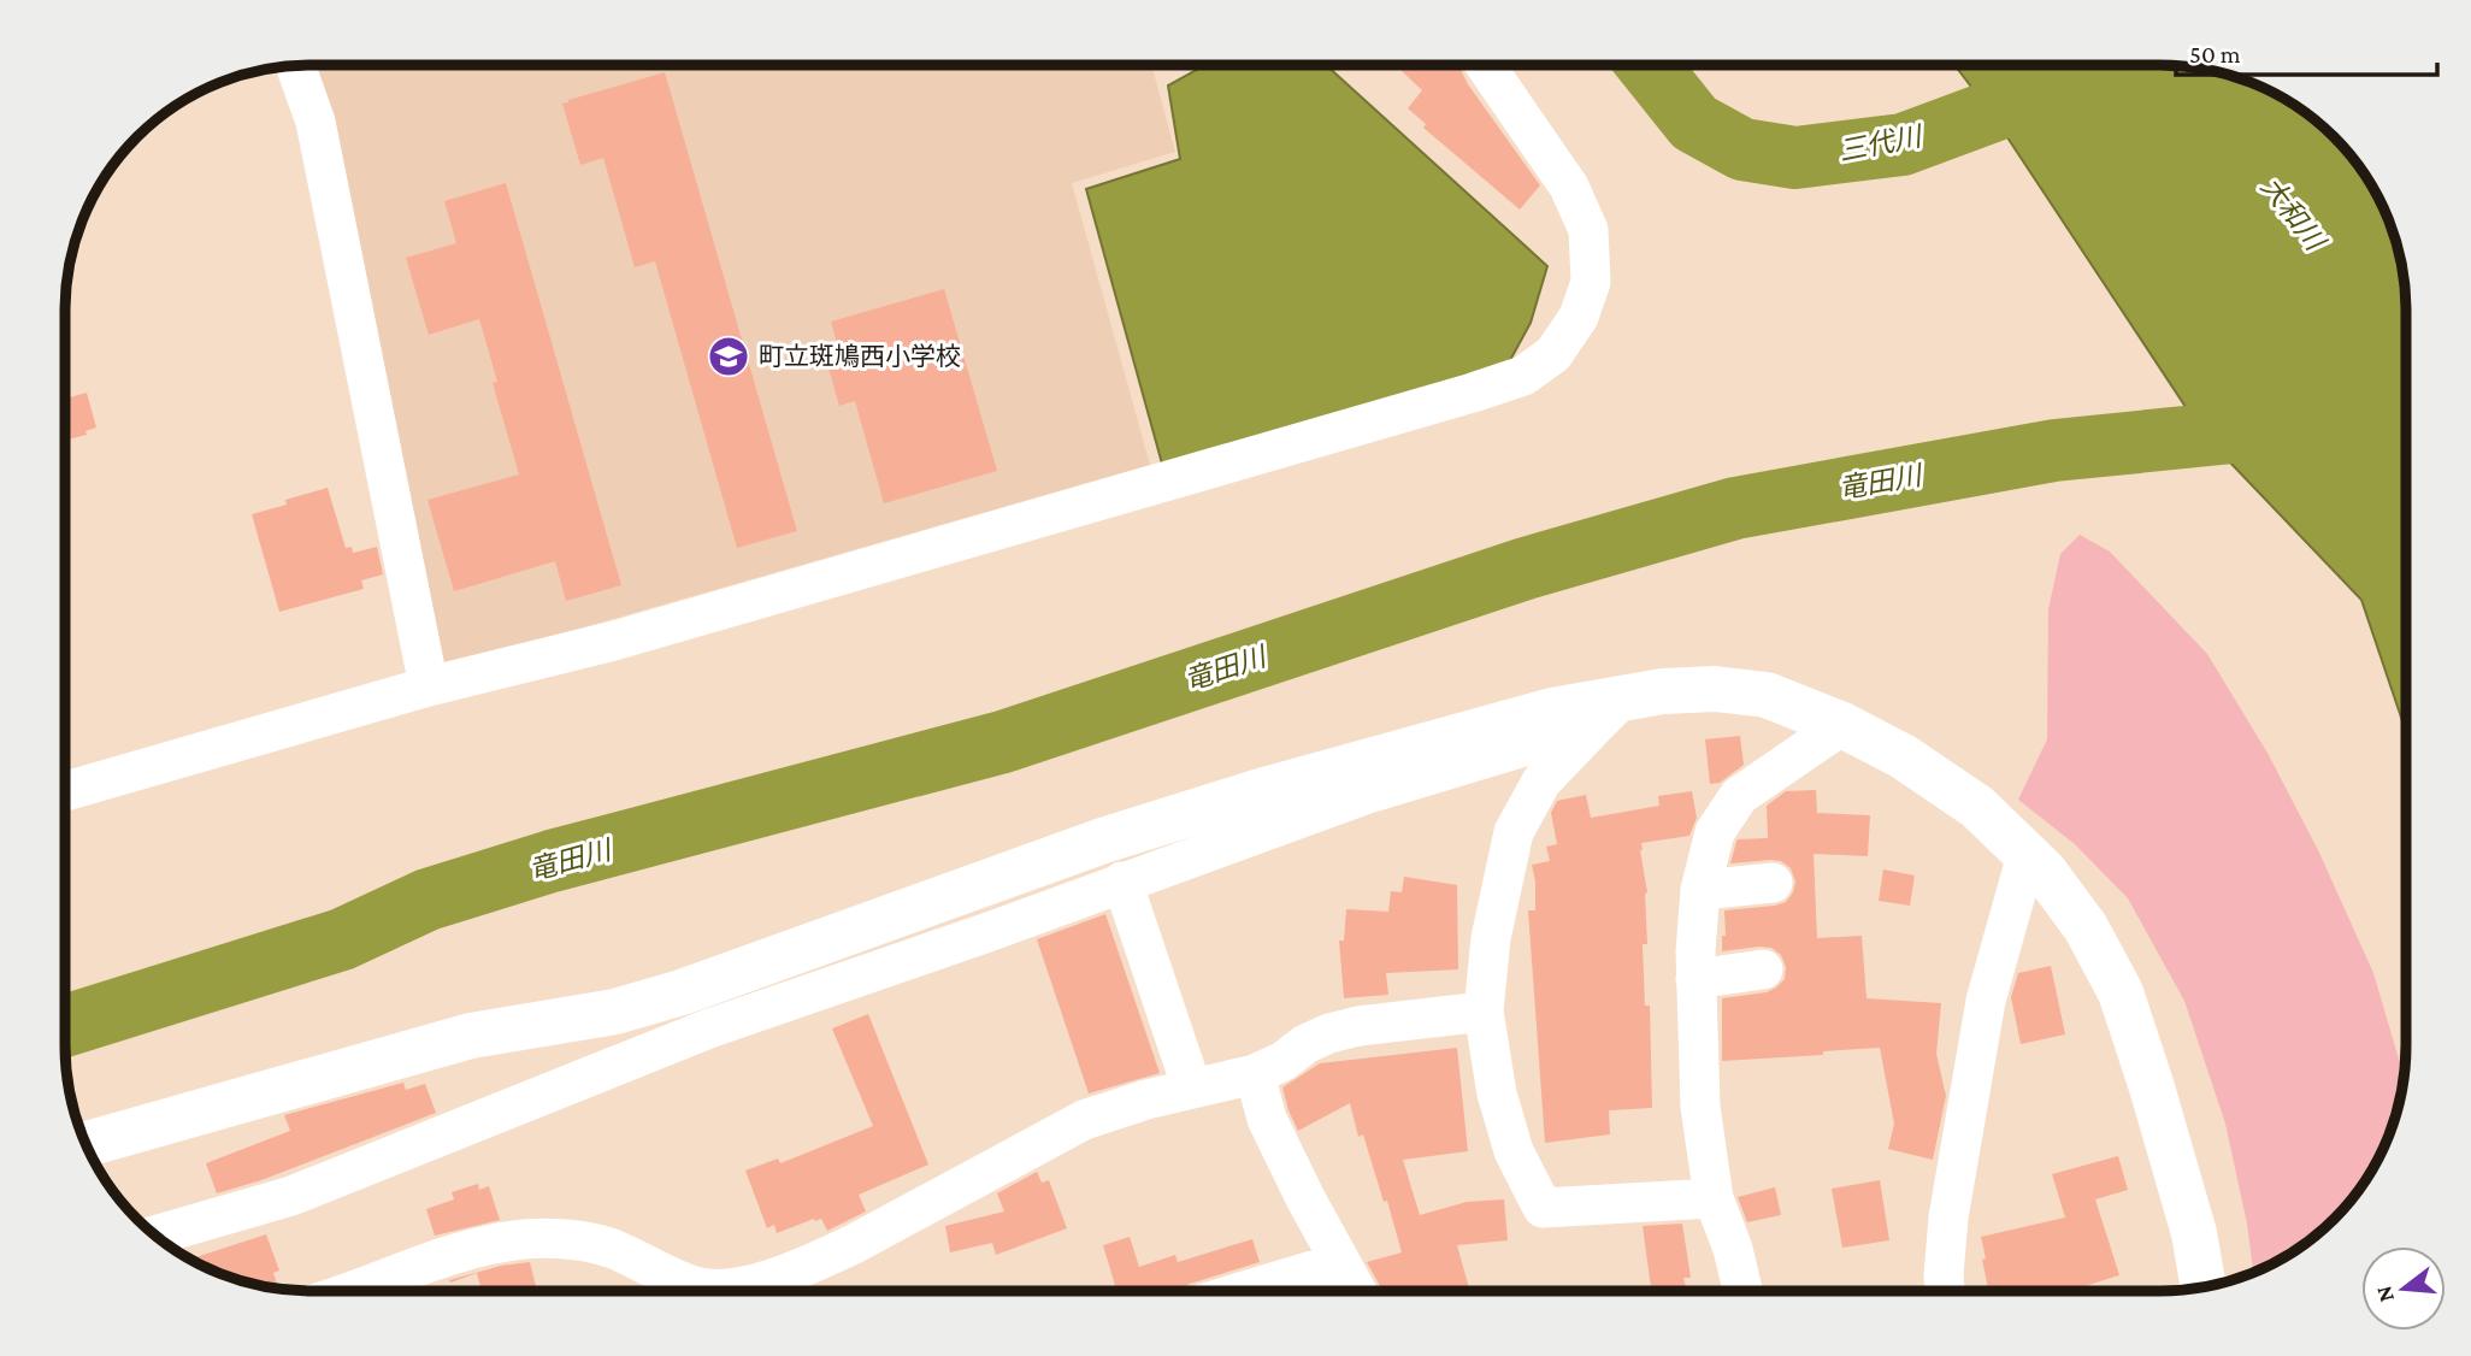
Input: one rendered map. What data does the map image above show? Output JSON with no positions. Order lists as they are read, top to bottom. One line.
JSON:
{"water":["三代川","大和川","竜田川"],"places":{"school or university":["町立斑鳩西小学校"]},"scale_bar":"50 m","north":"left"}
